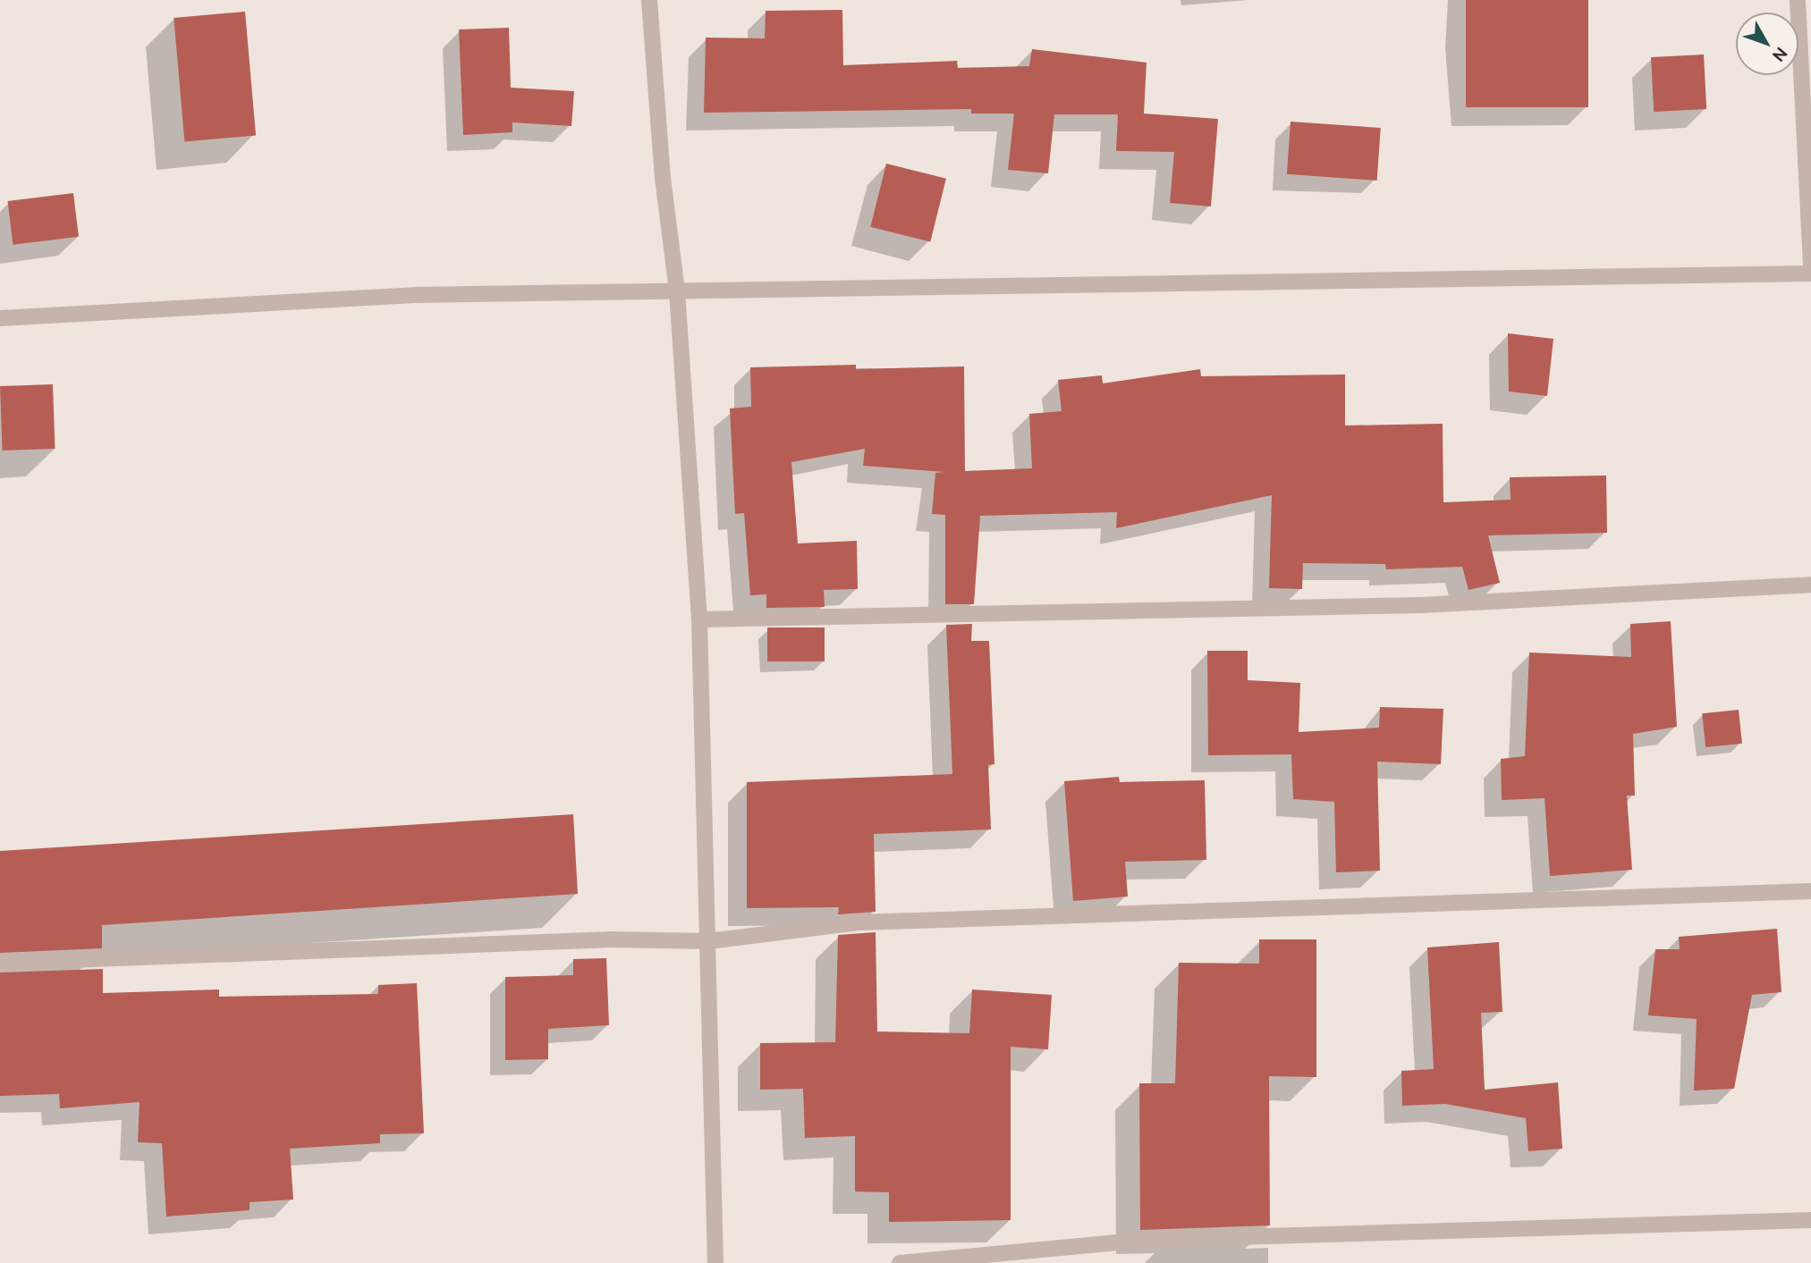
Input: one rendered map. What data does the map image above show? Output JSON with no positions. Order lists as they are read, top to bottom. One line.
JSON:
{"north":"bottom right"}
